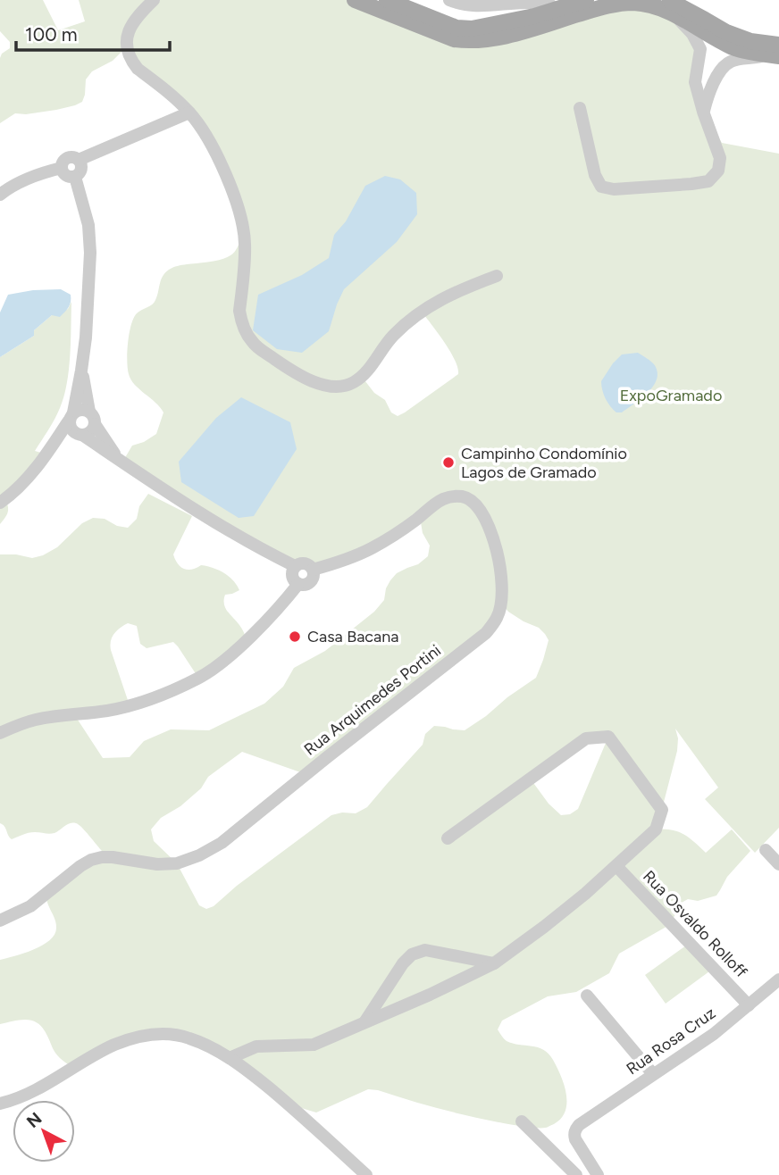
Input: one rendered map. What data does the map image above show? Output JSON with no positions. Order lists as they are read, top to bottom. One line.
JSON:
{"streets":{"street":["Rua Arquimedes Portini","Rua Osvaldo Rolloff","Rua Rosa Cruz"]},"crossings":[["Rua Osvaldo Rolloff","Rua Rosa Cruz"]],"parks":["ExpoGramado"],"places":["Campinho Condomínio Lagos de Gramado","Casa Bacana"],"scale_bar":"100 m","north":"top left"}
